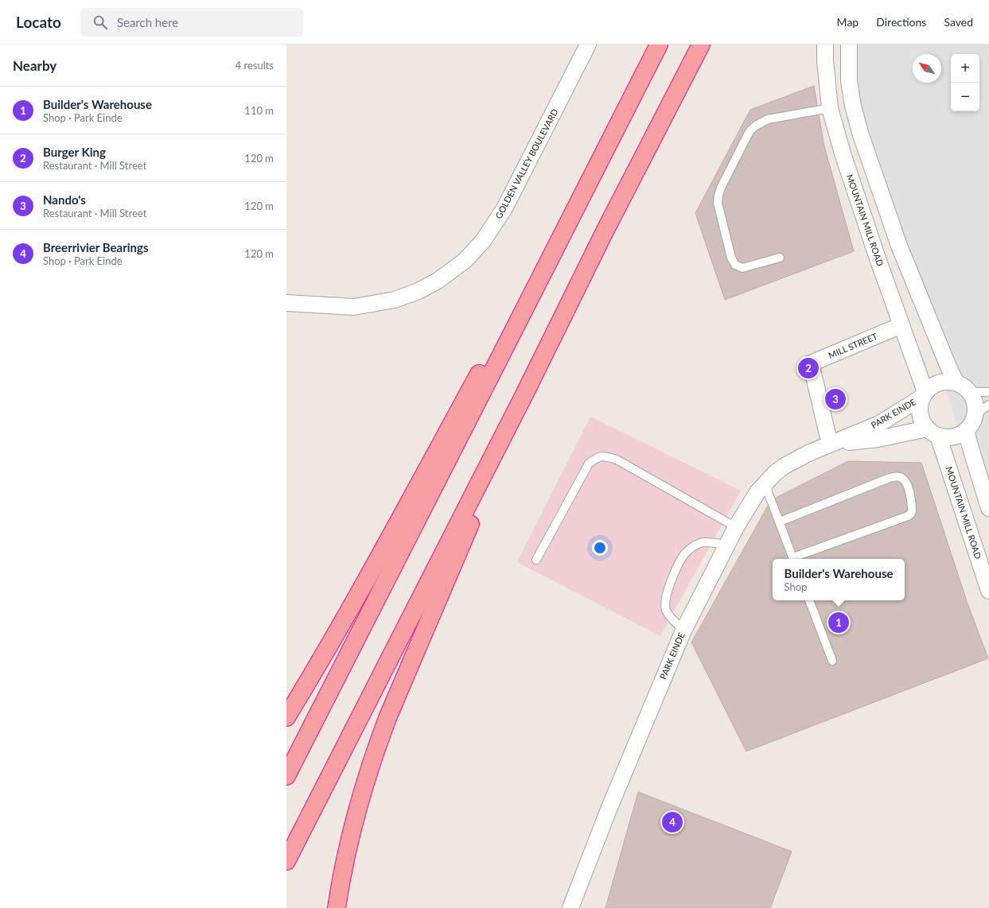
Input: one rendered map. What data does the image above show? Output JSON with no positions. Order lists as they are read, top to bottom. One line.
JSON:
{"streets":{"street":["GOLDEN VALLEY BOULEVARD","MOUNTAIN MILL ROAD","MILL STREET","PARK EINDE"]},"crossings":[["MOUNTAIN MILL ROAD","MILL STREET"],["MOUNTAIN MILL ROAD","PARK EINDE"],["MILL STREET","PARK EINDE"]],"north":"top left","page":{"header":"Locato","search":"Search here","nav":["Map","Directions","Saved"],"heading":["Nearby","4 results"],"map_buttons":["+","−"],"list":[{"mark":"1","name":"Builder's Warehouse","note":"Shop · Park Einde","value":"110 m"},{"mark":"2","name":"Burger King","note":"Restaurant · Mill Street","value":"120 m"},{"mark":"3","name":"Nando's","note":"Restaurant · Mill Street","value":"120 m"},{"mark":"4","name":"Breerrivier Bearings","note":"Shop · Park Einde","value":"120 m"}],"pins":["2","3","1","4"],"popup":["Builder's Warehouse","Shop"]}}
